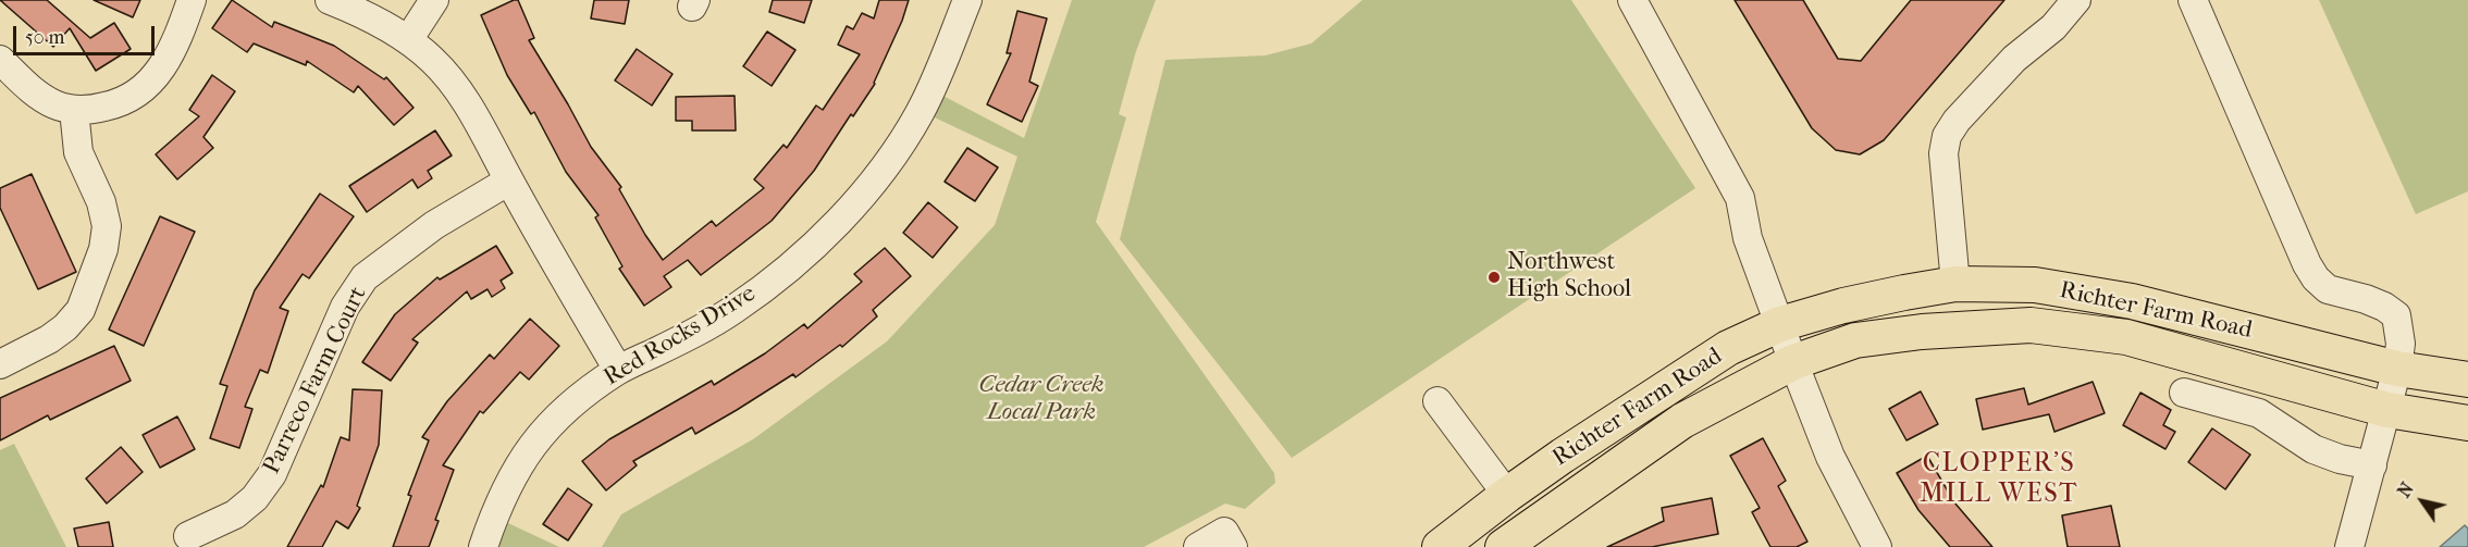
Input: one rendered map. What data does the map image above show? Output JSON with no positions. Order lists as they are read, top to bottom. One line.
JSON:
{"streets":{"main road":["Richter Farm Road"],"street":["Red Rocks Drive","Parreco Farm Court"]},"districts":["CLOPPER'S MILL WEST"],"parks":["Cedar Creek Local Park"],"places":["Northwest High School"],"scale_bar":"50 m","north":"top left"}
